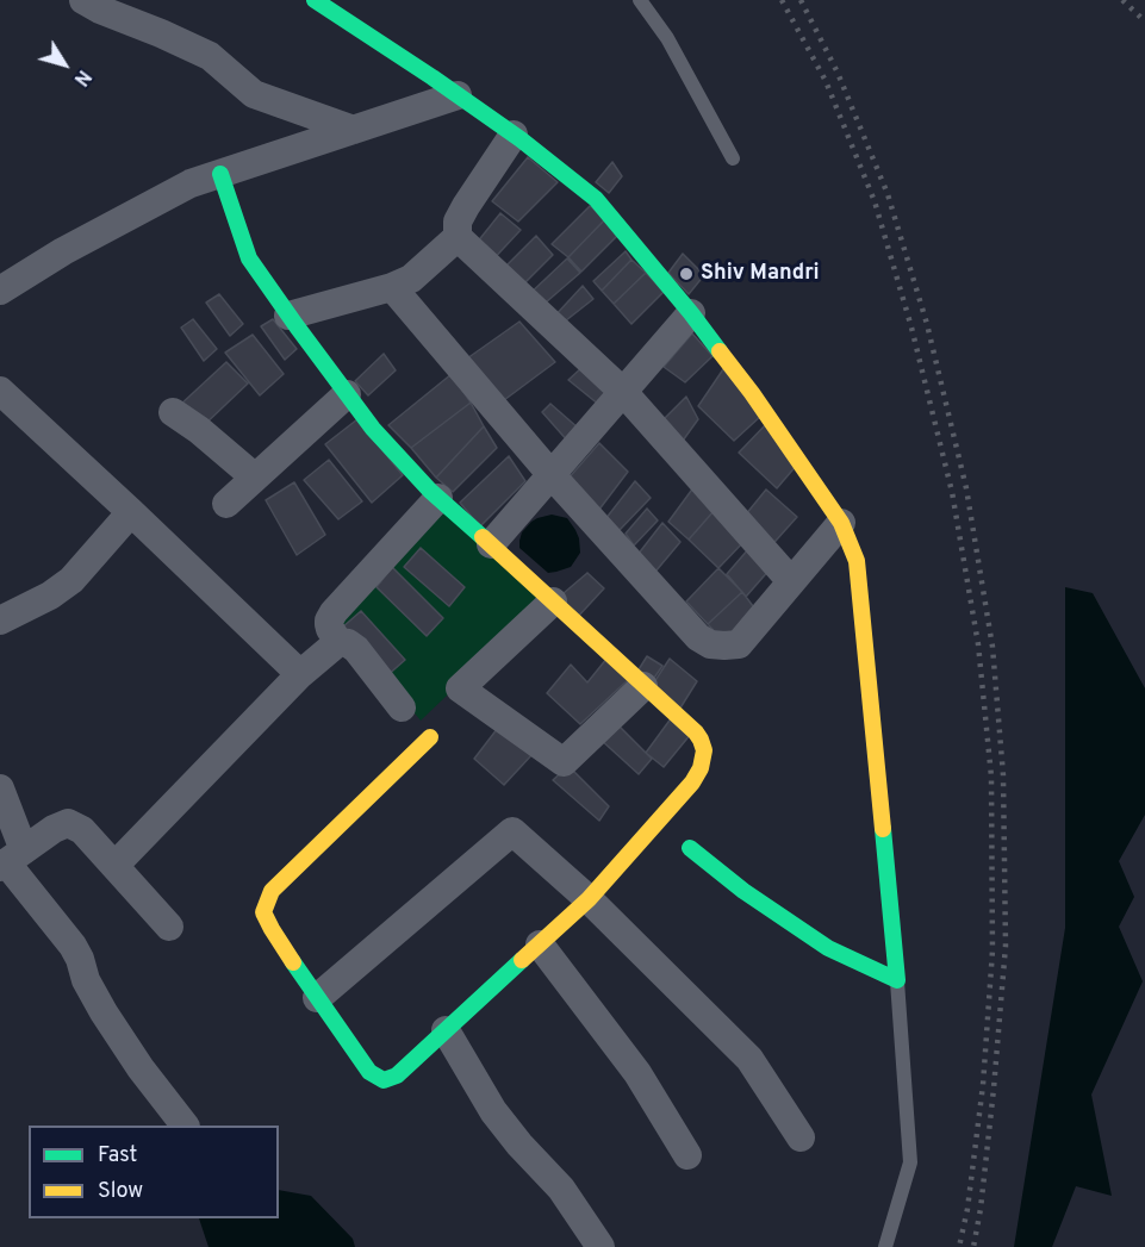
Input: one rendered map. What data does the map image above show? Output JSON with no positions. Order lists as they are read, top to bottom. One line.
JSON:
{"places":["Shiv Mandri"],"legend":["Fast","Slow"],"north":"bottom right"}
